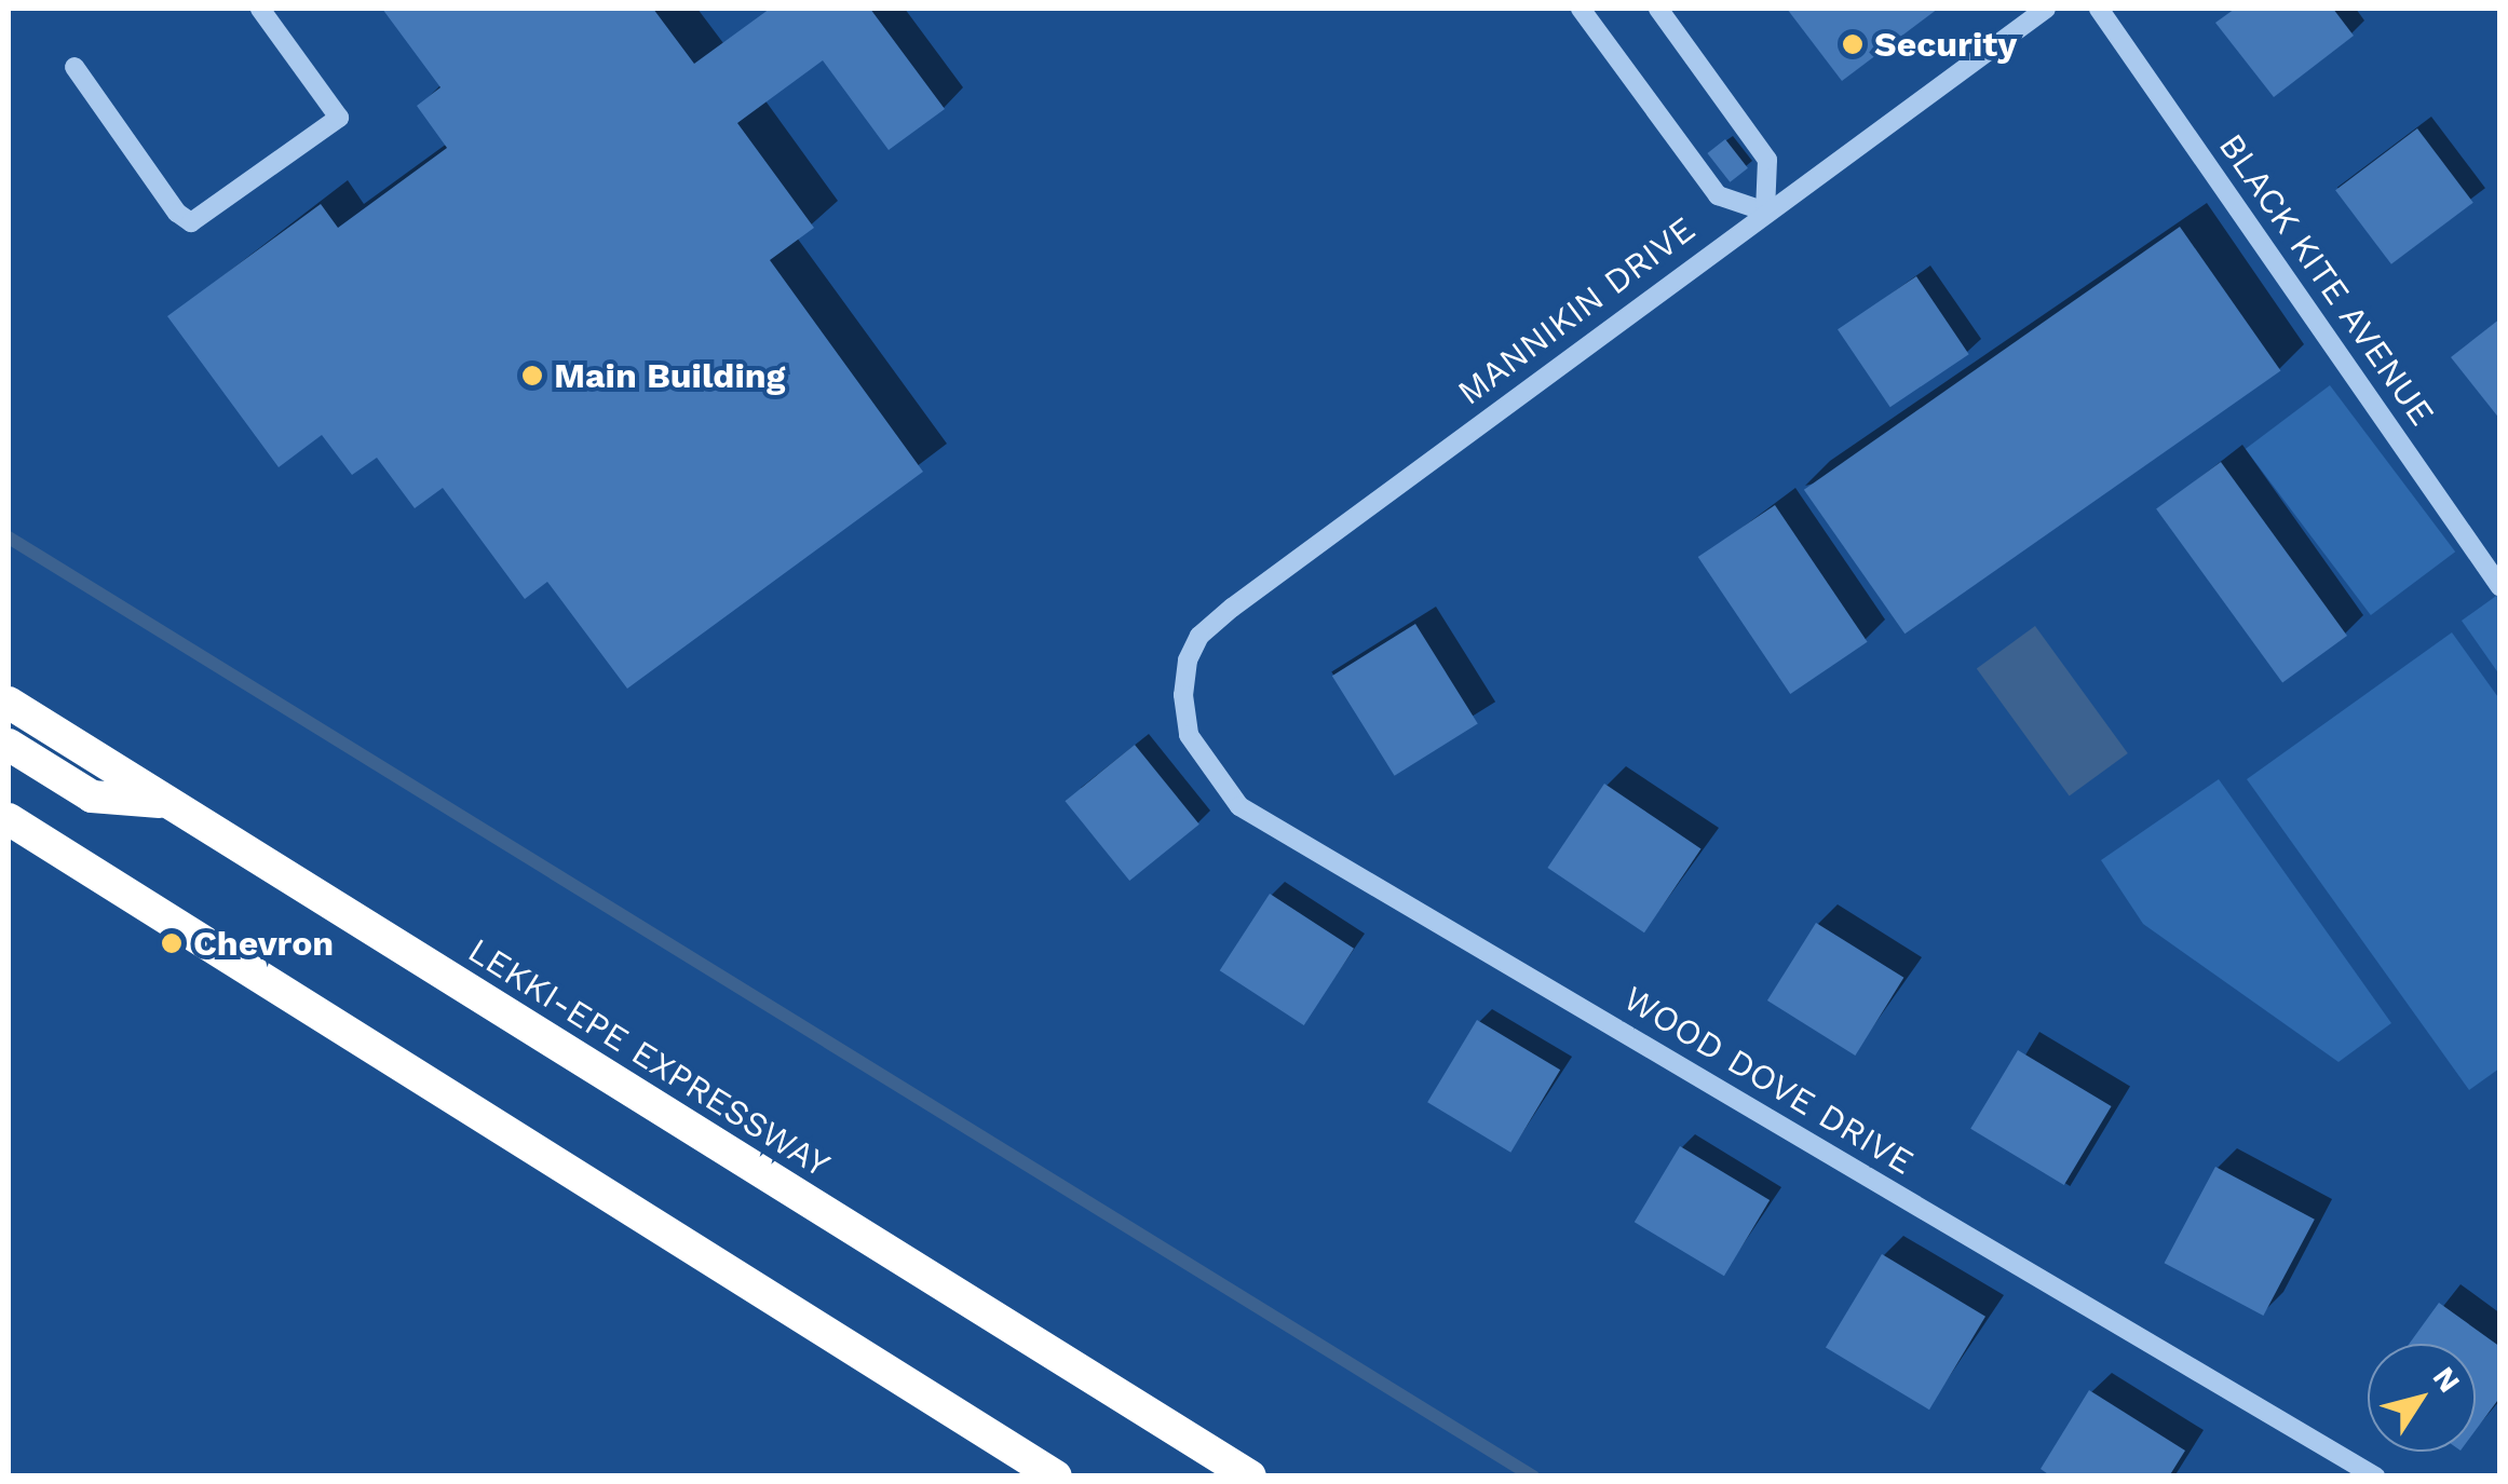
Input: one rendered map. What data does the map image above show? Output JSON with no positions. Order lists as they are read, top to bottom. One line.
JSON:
{"streets":{"highway":["LEKKI-EPE EXPRESSWAY"],"lane":["BLACK KITE AVENUE","MANNIKIN DRIVE","WOOD DOVE DRIVE"]},"crossings":[["MANNIKIN DRIVE","WOOD DOVE DRIVE"]],"places":["Security","Main Building","Chevron"],"north":"top right"}
